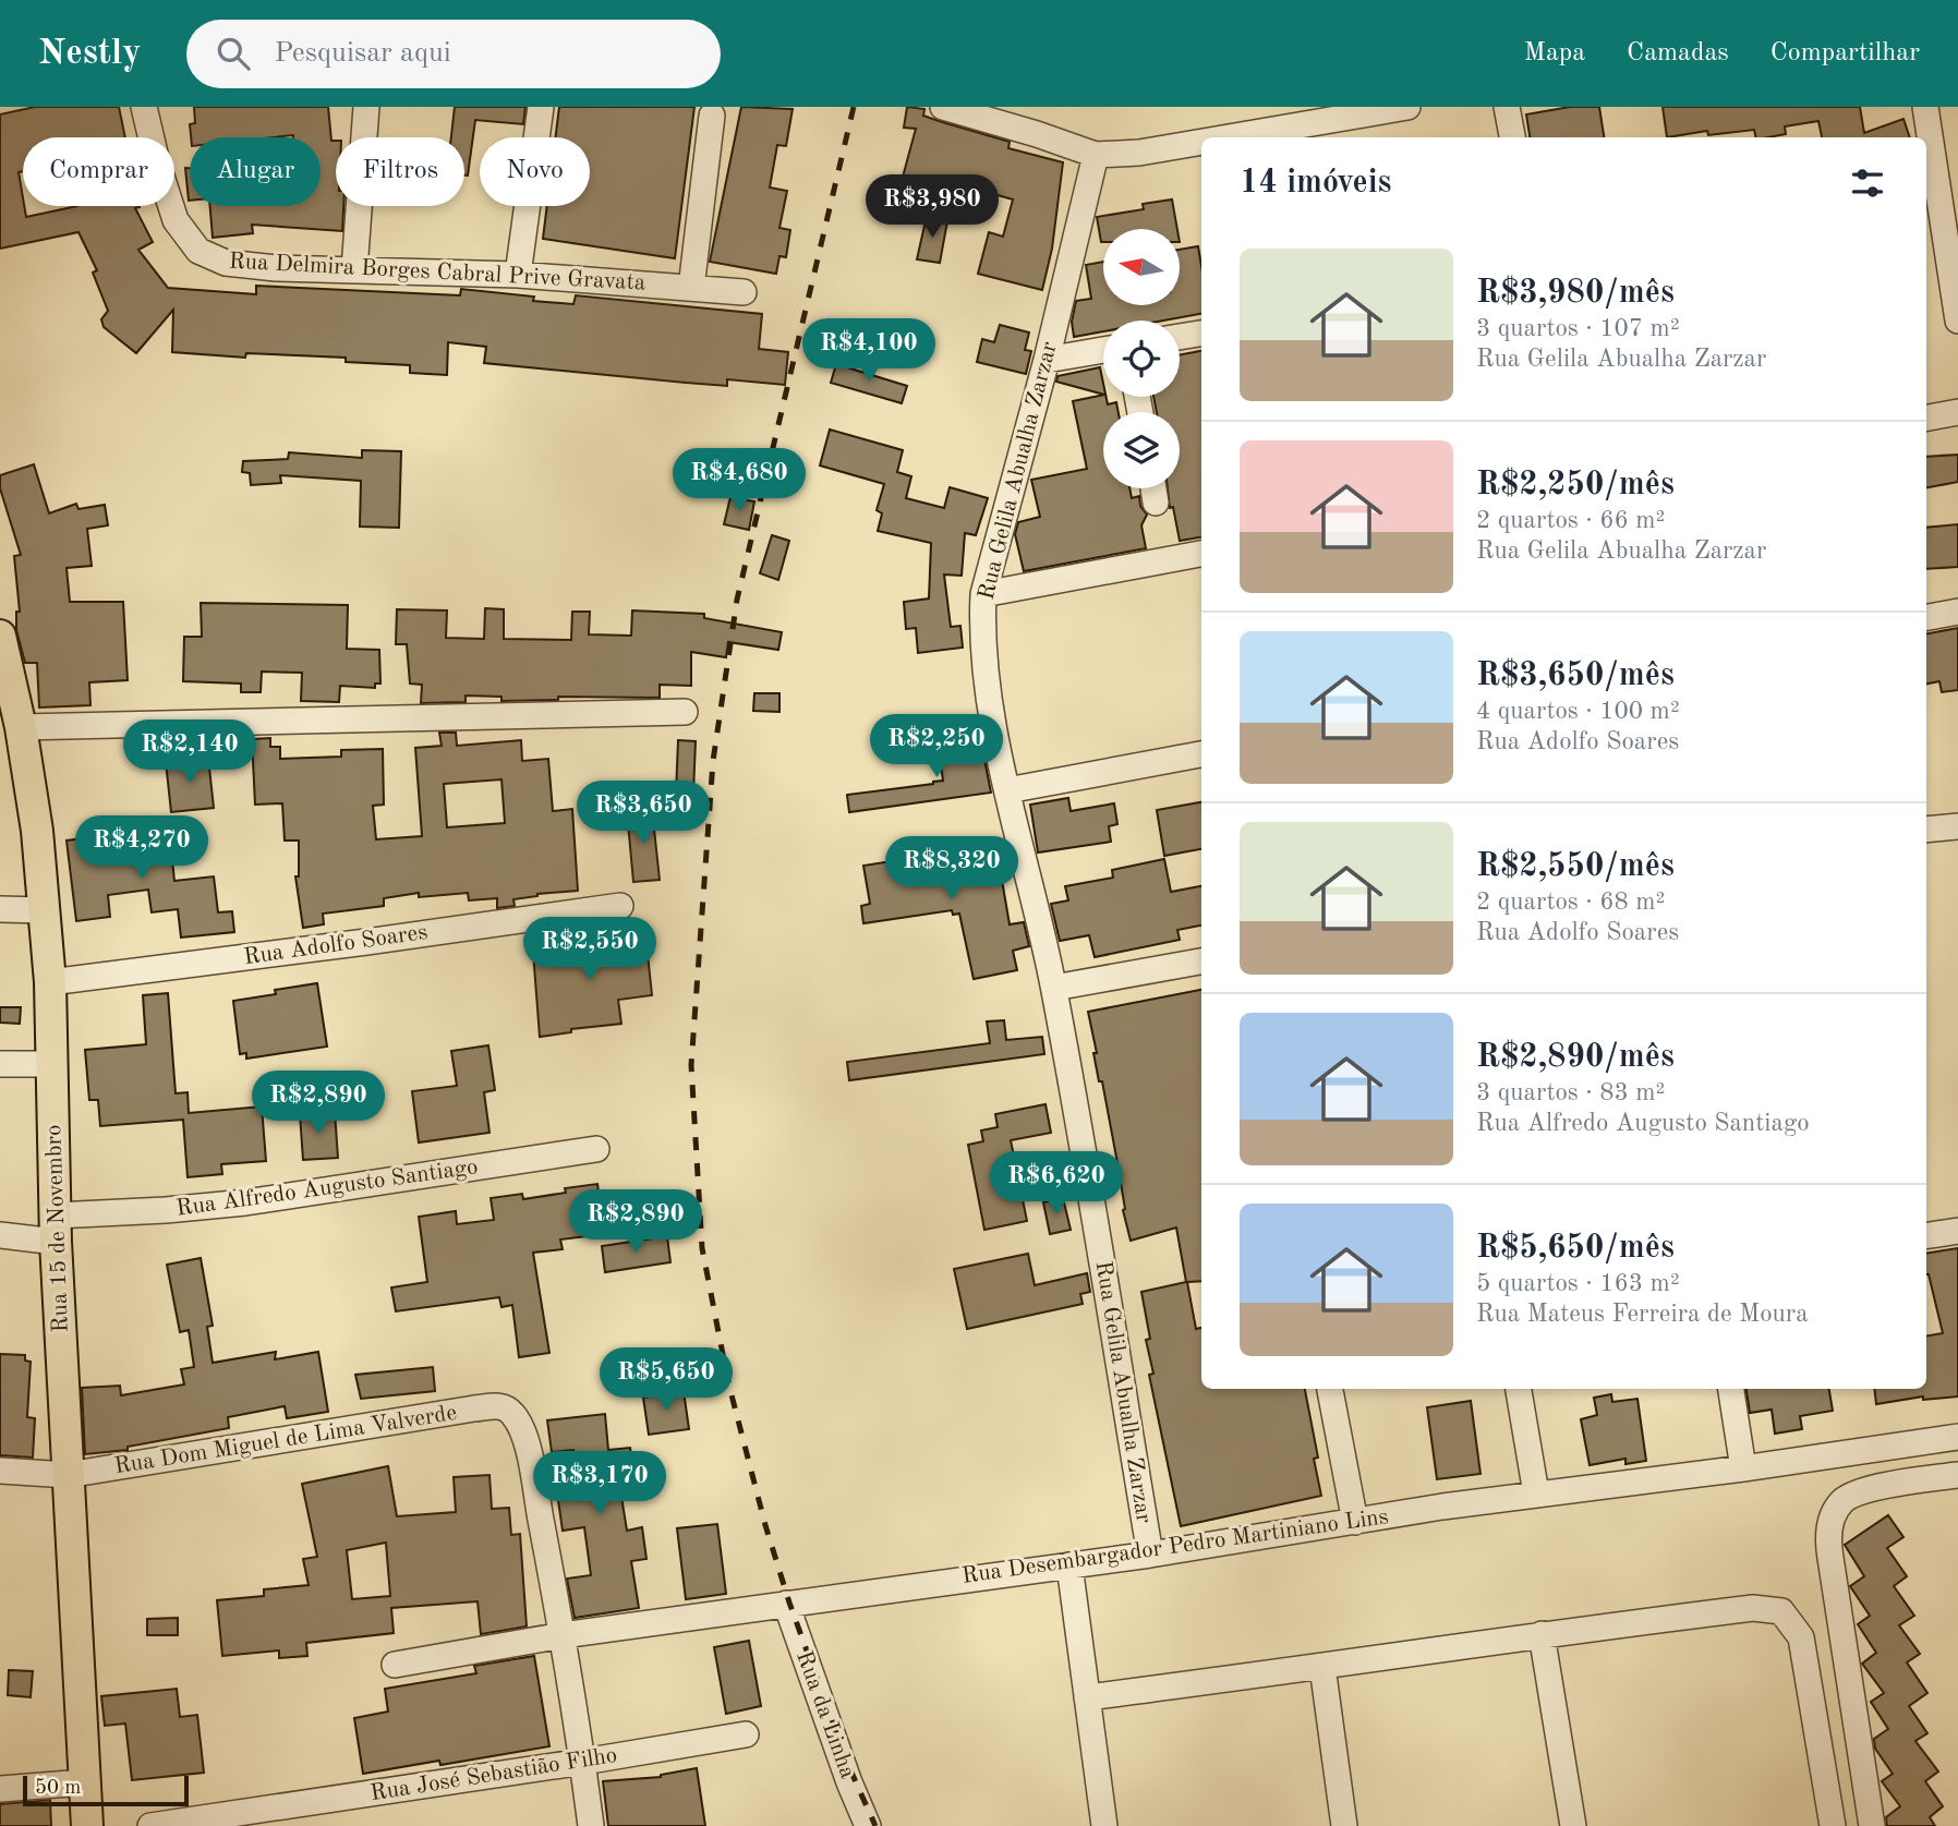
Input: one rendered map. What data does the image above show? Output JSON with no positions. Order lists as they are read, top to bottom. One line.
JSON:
{"streets":{"main road":["Rua 15 de Novembro"],"street":["Rua Delmira Borges Cabral Prive Gravata","Rua Gelila Abualha Zarzar","Rua Adolfo Soares","Rua Alfredo Augusto Santiago","Rua Dom Miguel de Lima Valverde","Rua Desembargador Pedro Martiniano Lins","Rua da Linha","Rua José Sebastião Filho"]},"crossings":[["Rua Gelila Abualha Zarzar","Rua Desembargador Pedro Martiniano Lins"],["Rua Adolfo Soares","Rua 15 de Novembro"],["Rua Alfredo Augusto Santiago","Rua 15 de Novembro"],["Rua 15 de Novembro","Rua Dom Miguel de Lima Valverde"],["Rua Dom Miguel de Lima Valverde","Rua Desembargador Pedro Martiniano Lins"],["Rua Desembargador Pedro Martiniano Lins","Rua da Linha"]],"scale_bar":"50 m","north":"left","page":{"header":"Nestly","search":"Pesquisar aqui","nav":["Mapa","Camadas","Compartilhar"],"chip":["Comprar","Alugar","Filtros","Novo"],"heading":"14 imóveis","price":["R$3,980","R$4,100","R$4,680","R$2,250","R$2,140","R$3,650","R$4,270","R$8,320","R$2,550","R$2,890","R$6,620","R$2,890","R$5,650","R$3,170"],"list":[{"name":"R$3,980/mês","note":"3 quartos · 107 m² · Rua Gelila Abualha Zarzar"},{"name":"R$2,250/mês","note":"2 quartos · 66 m² · Rua Gelila Abualha Zarzar"},{"name":"R$3,650/mês","note":"4 quartos · 100 m² · Rua Adolfo Soares"},{"name":"R$2,550/mês","note":"2 quartos · 68 m² · Rua Adolfo Soares"},{"name":"R$2,890/mês","note":"3 quartos · 83 m² · Rua Alfredo Augusto Santiago"},{"name":"R$5,650/mês","note":"5 quartos · 163 m² · Rua Mateus Ferreira de Moura"}],"scale":"50 m"}}
